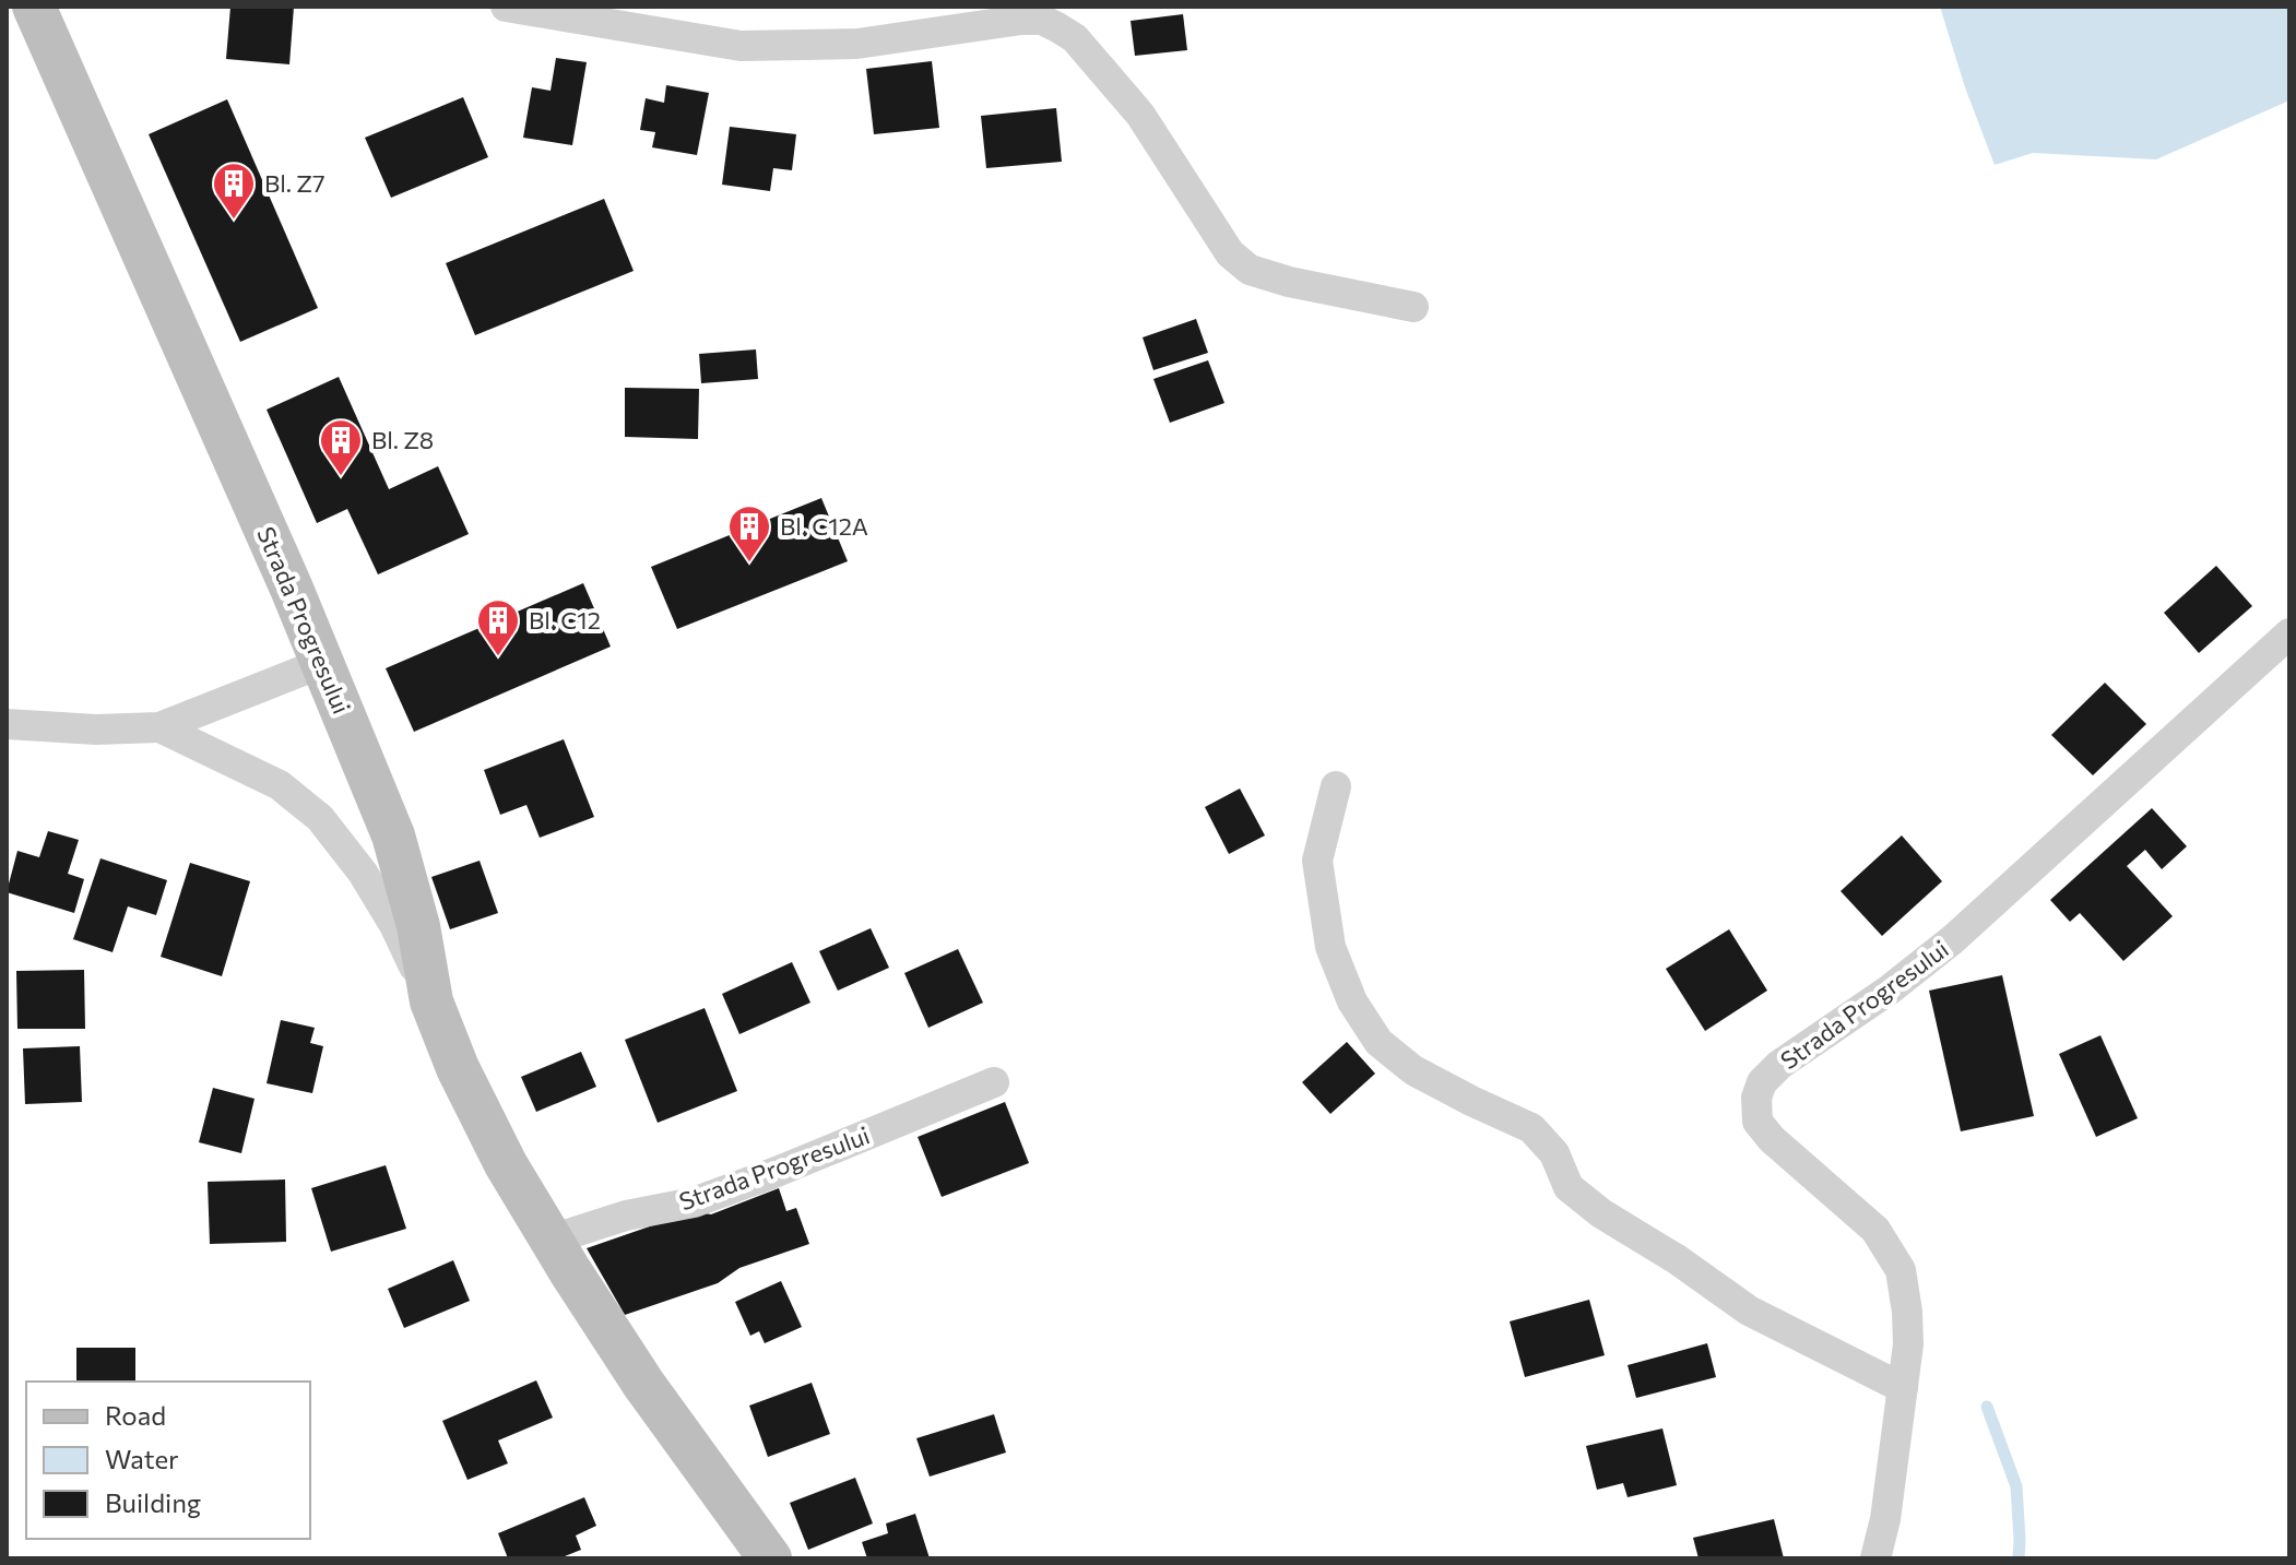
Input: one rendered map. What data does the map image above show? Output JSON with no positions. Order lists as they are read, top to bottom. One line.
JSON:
{"streets":{"street":["Strada Progresului"]},"places":{"building":["Bl. Z7","Bl. Z8","Bl. C12A","Bl. C12"]},"legend":["Road","Water","Building"]}
